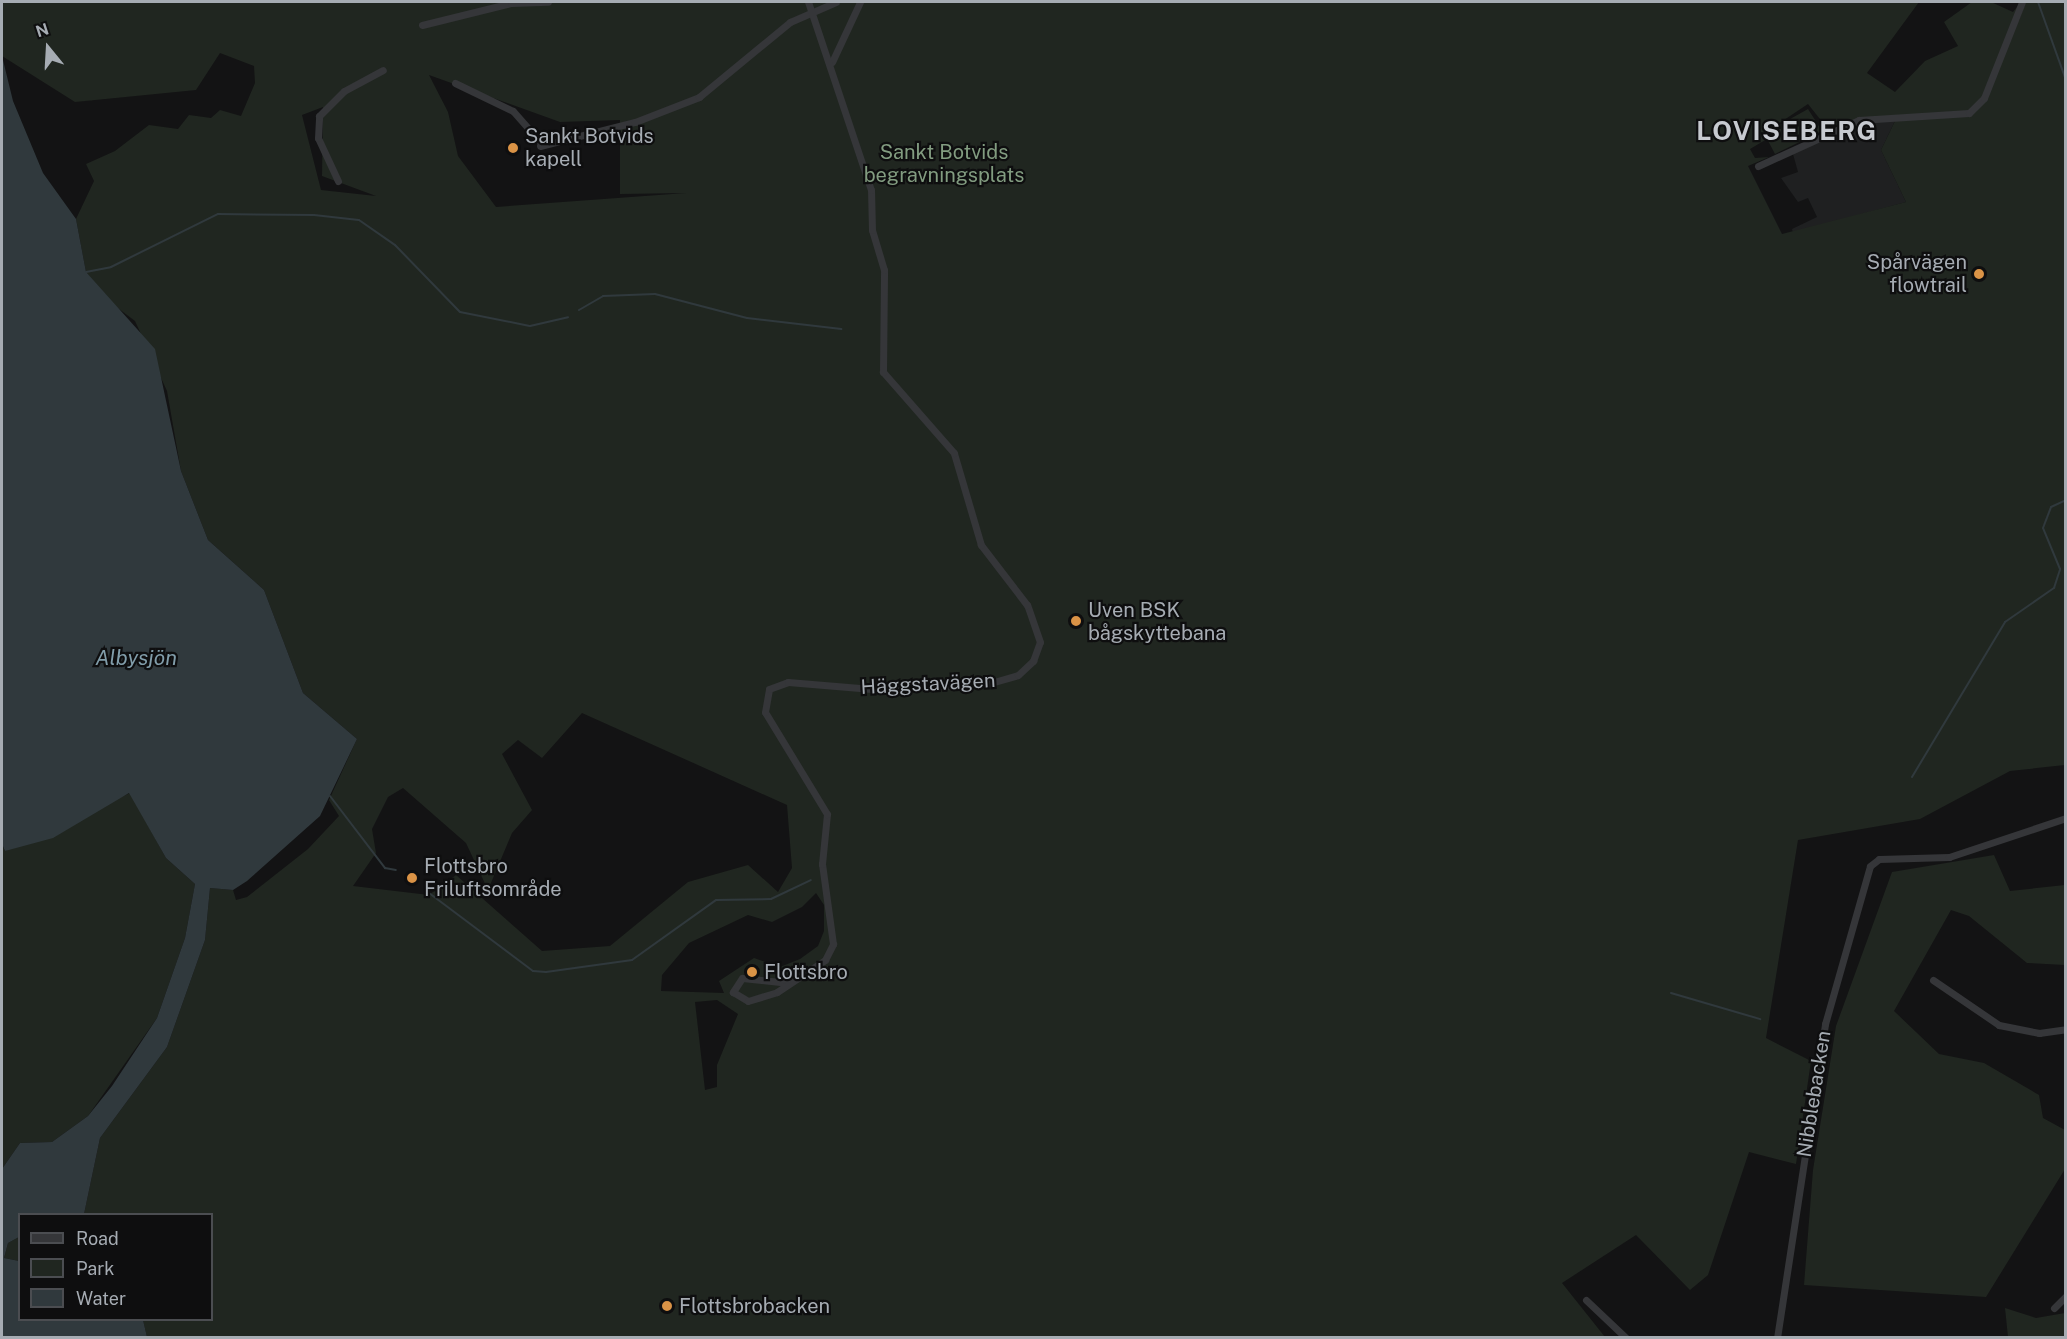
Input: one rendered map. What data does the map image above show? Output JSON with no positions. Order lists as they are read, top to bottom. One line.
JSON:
{"streets":{"street":["Häggstavägen","Nibblebacken"]},"districts":["LOVISEBERG"],"water":["Albysjön"],"parks":["Sankt Botvids begravningsplats"],"places":["Sankt Botvids kapell","Spårvägen flowtrail","Uven BSK bågskyttebana","Flottsbro Friluftsområde","Flottsbro","Flottsbrobacken"],"legend":["Road","Park","Water"],"north":"top"}
